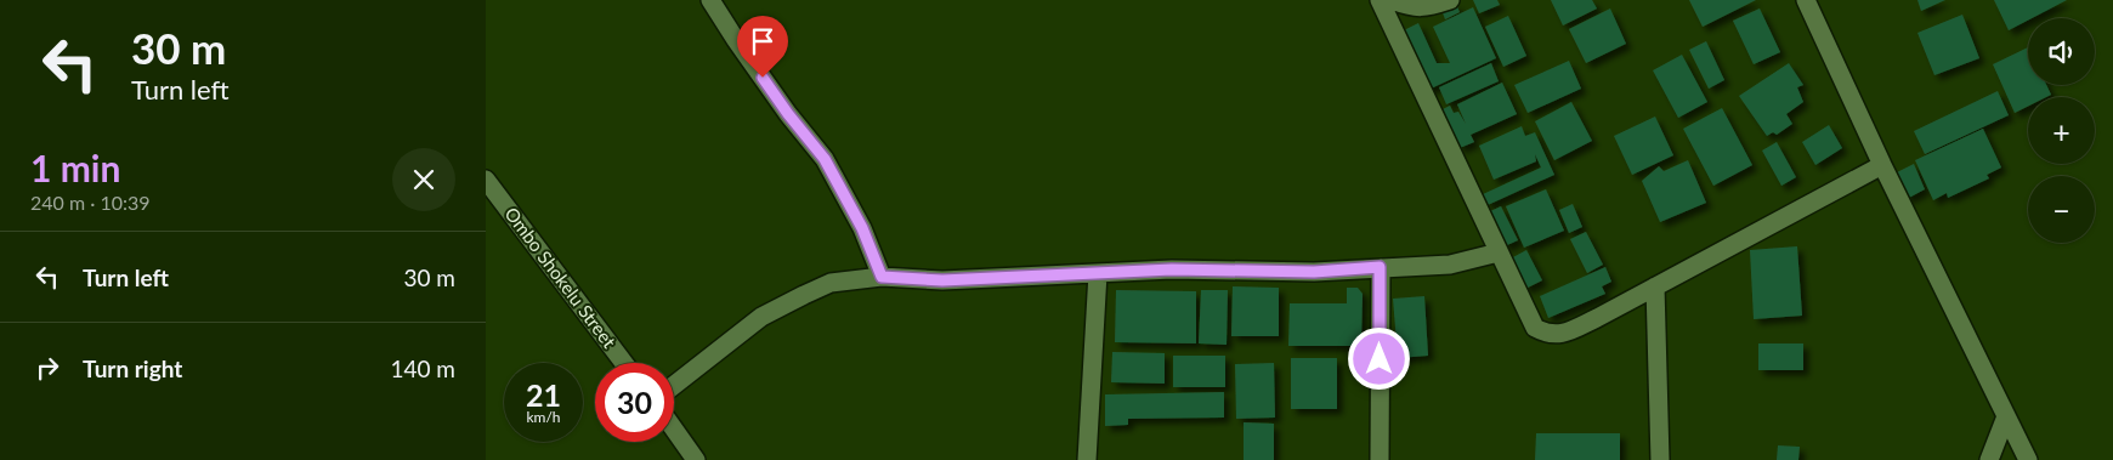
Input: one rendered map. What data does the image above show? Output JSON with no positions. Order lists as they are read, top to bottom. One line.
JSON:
{"streets":{"street":["Ombo Shokelu Street"]},"page":{"turn":["30 m","Turn left"],"map_buttons":["+","−"],"heading":["1 min","240 m · 10:39"],"list":[{"name":"Turn left","value":"30 m"},{"name":"Turn right","value":"140 m"}],"speed":"21 km/h","limit":"30"}}
